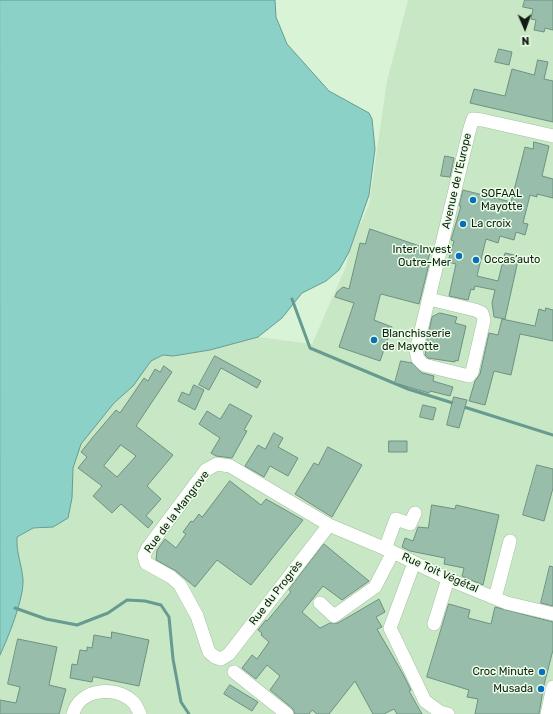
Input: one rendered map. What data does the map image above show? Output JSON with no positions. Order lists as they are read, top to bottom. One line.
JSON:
{"streets":{"street":["Avenue de l’Europe","Rue de la Mangrove","Rue Toit Végétal","Rue du Progrès"]},"crossings":[["Rue de la Mangrove","Rue Toit Végétal"],["Rue de la Mangrove","Rue du Progrès"],["Rue Toit Végétal","Rue du Progrès"]],"places":["SOFAAL Mayotte","La croix","Inter Invest Outre-Mer","Occas’auto","Blanchisserie de Mayotte","Croc Minute","Musada"],"north":"bottom"}
